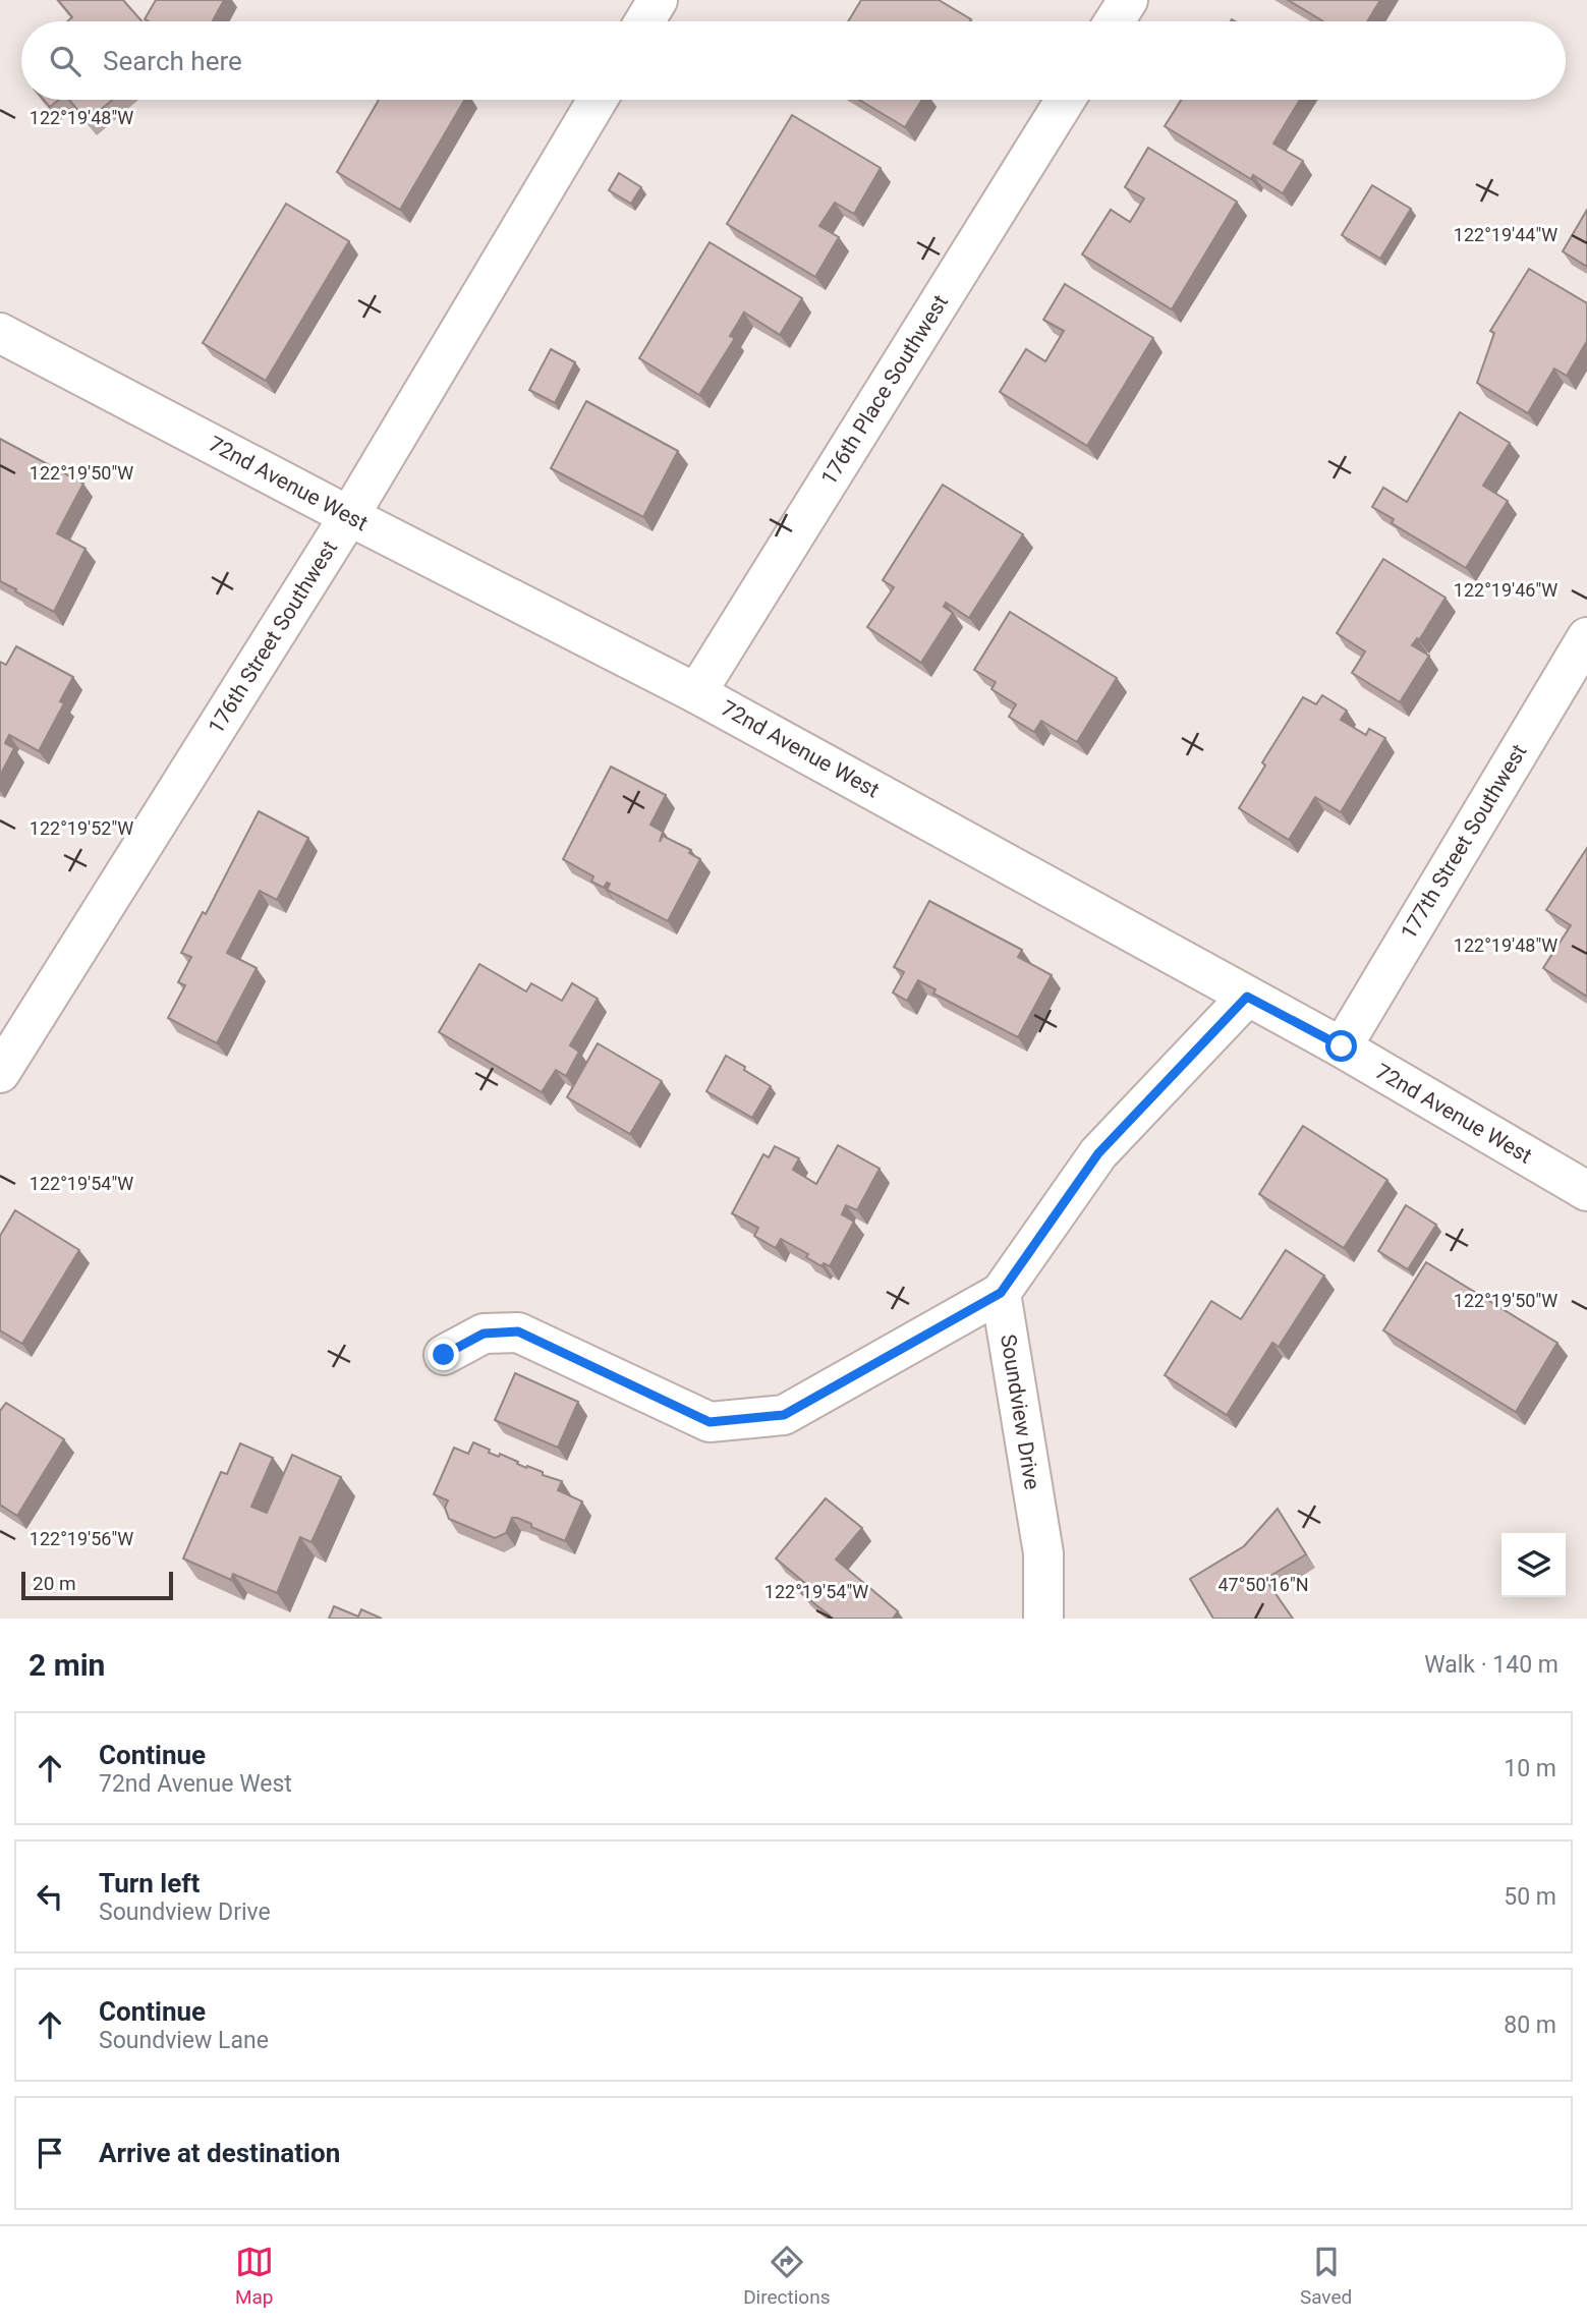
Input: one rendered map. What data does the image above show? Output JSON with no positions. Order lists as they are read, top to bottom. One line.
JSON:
{"streets":{"street":["176th Place Southwest","72nd Avenue West","176th Street Southwest","177th Street Southwest","Soundview Drive"]},"crossings":[["176th Place Southwest","72nd Avenue West"],["72nd Avenue West","176th Street Southwest"],["72nd Avenue West","177th Street Southwest"]],"scale_bar":"20 m","page":{"search":"Search here","scale":"20 m","heading":["2 min","Walk · 140 m"],"list":[["Continue","72nd Avenue West","10 m"],["Turn left","Soundview Drive","50 m"],["Continue","Soundview Lane","80 m"],"Arrive at destination"],"nav":["Map","Directions","Saved"]},"coordinates":["122°19'48\"W","122°19'44\"W","122°19'50\"W","122°19'46\"W","122°19'52\"W","122°19'54\"W","122°19'56\"W","47°50'16\"N"]}
